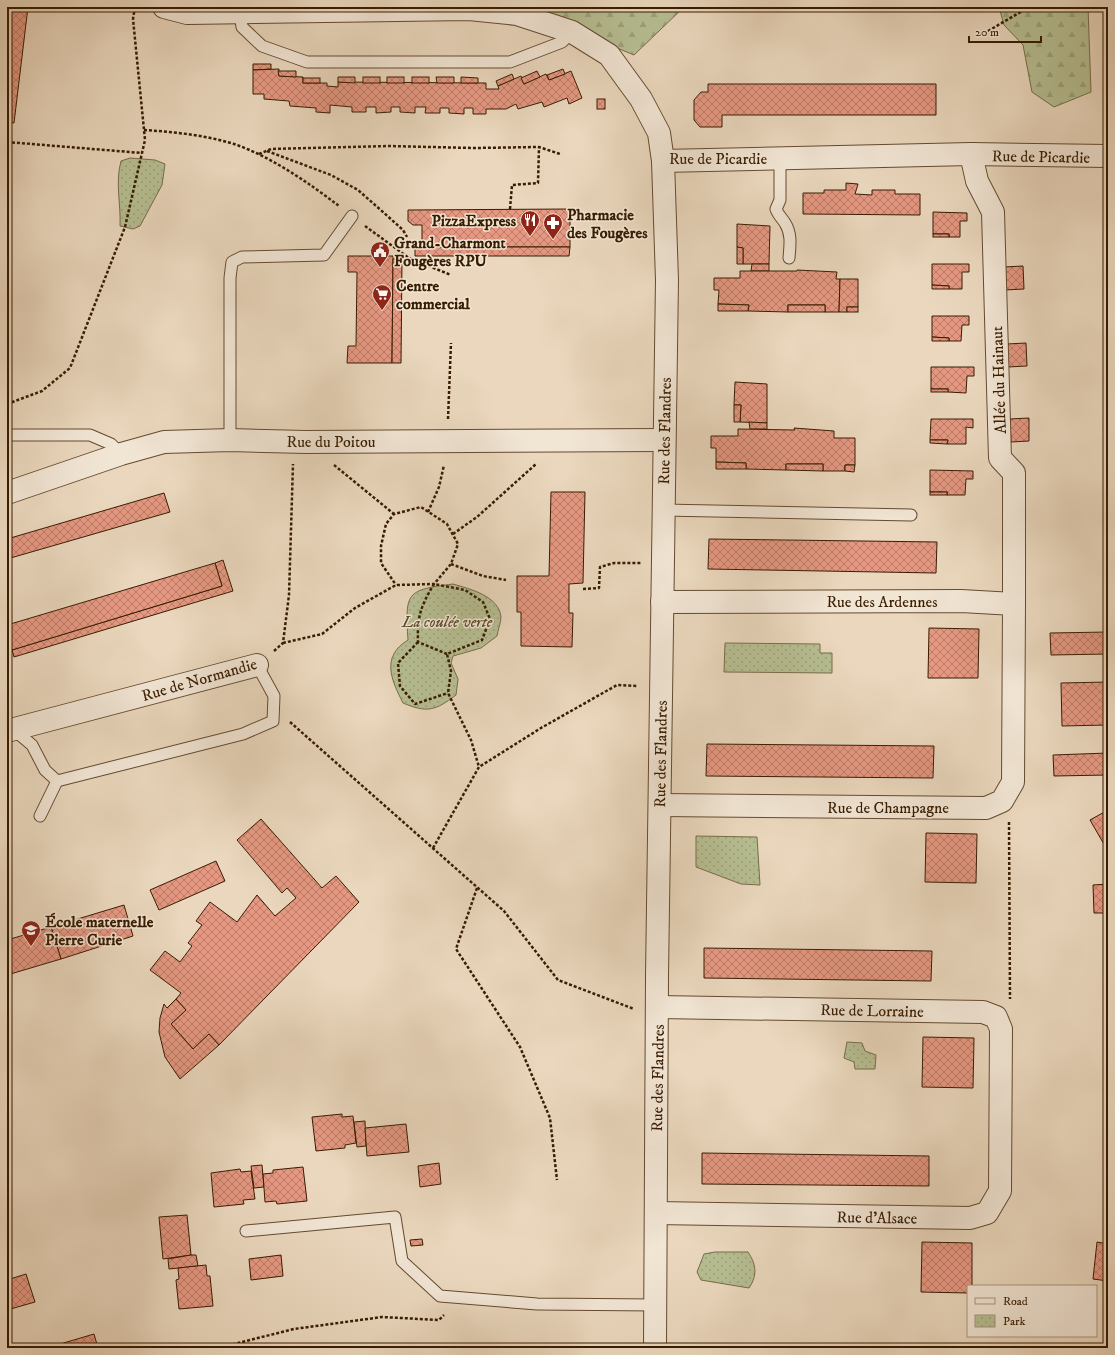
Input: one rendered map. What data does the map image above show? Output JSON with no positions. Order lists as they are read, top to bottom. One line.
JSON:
{"streets":{"street":["Rue de Picardie","Allée du Hainaut","Rue des Flandres","Rue du Poitou","Rue des Ardennes","Rue de Normandie","Rue de Champagne","Rue de Lorraine","Rue d'Alsace"]},"crossings":[["Rue de Picardie","Allée du Hainaut"],["Rue de Picardie","Rue des Flandres"],["Allée du Hainaut","Rue des Ardennes"],["Rue des Flandres","Rue du Poitou"],["Rue des Flandres","Rue des Ardennes"],["Rue des Flandres","Rue de Champagne"],["Rue des Flandres","Rue de Lorraine"],["Rue des Flandres","Rue d'Alsace"],["Rue de Lorraine","Rue d'Alsace"]],"parks":["La coulée verte"],"places":{"restaurant":["PizzaExpress"],"pharmacy":["Pharmacie des Fougères"],"public building":["Grand-Charmont Fougères RPU"],"supermarket":["Centre commercial"],"school or university":["École maternelle Pierre Curie"]},"legend":["Road","Park"],"scale_bar":"20 m"}
